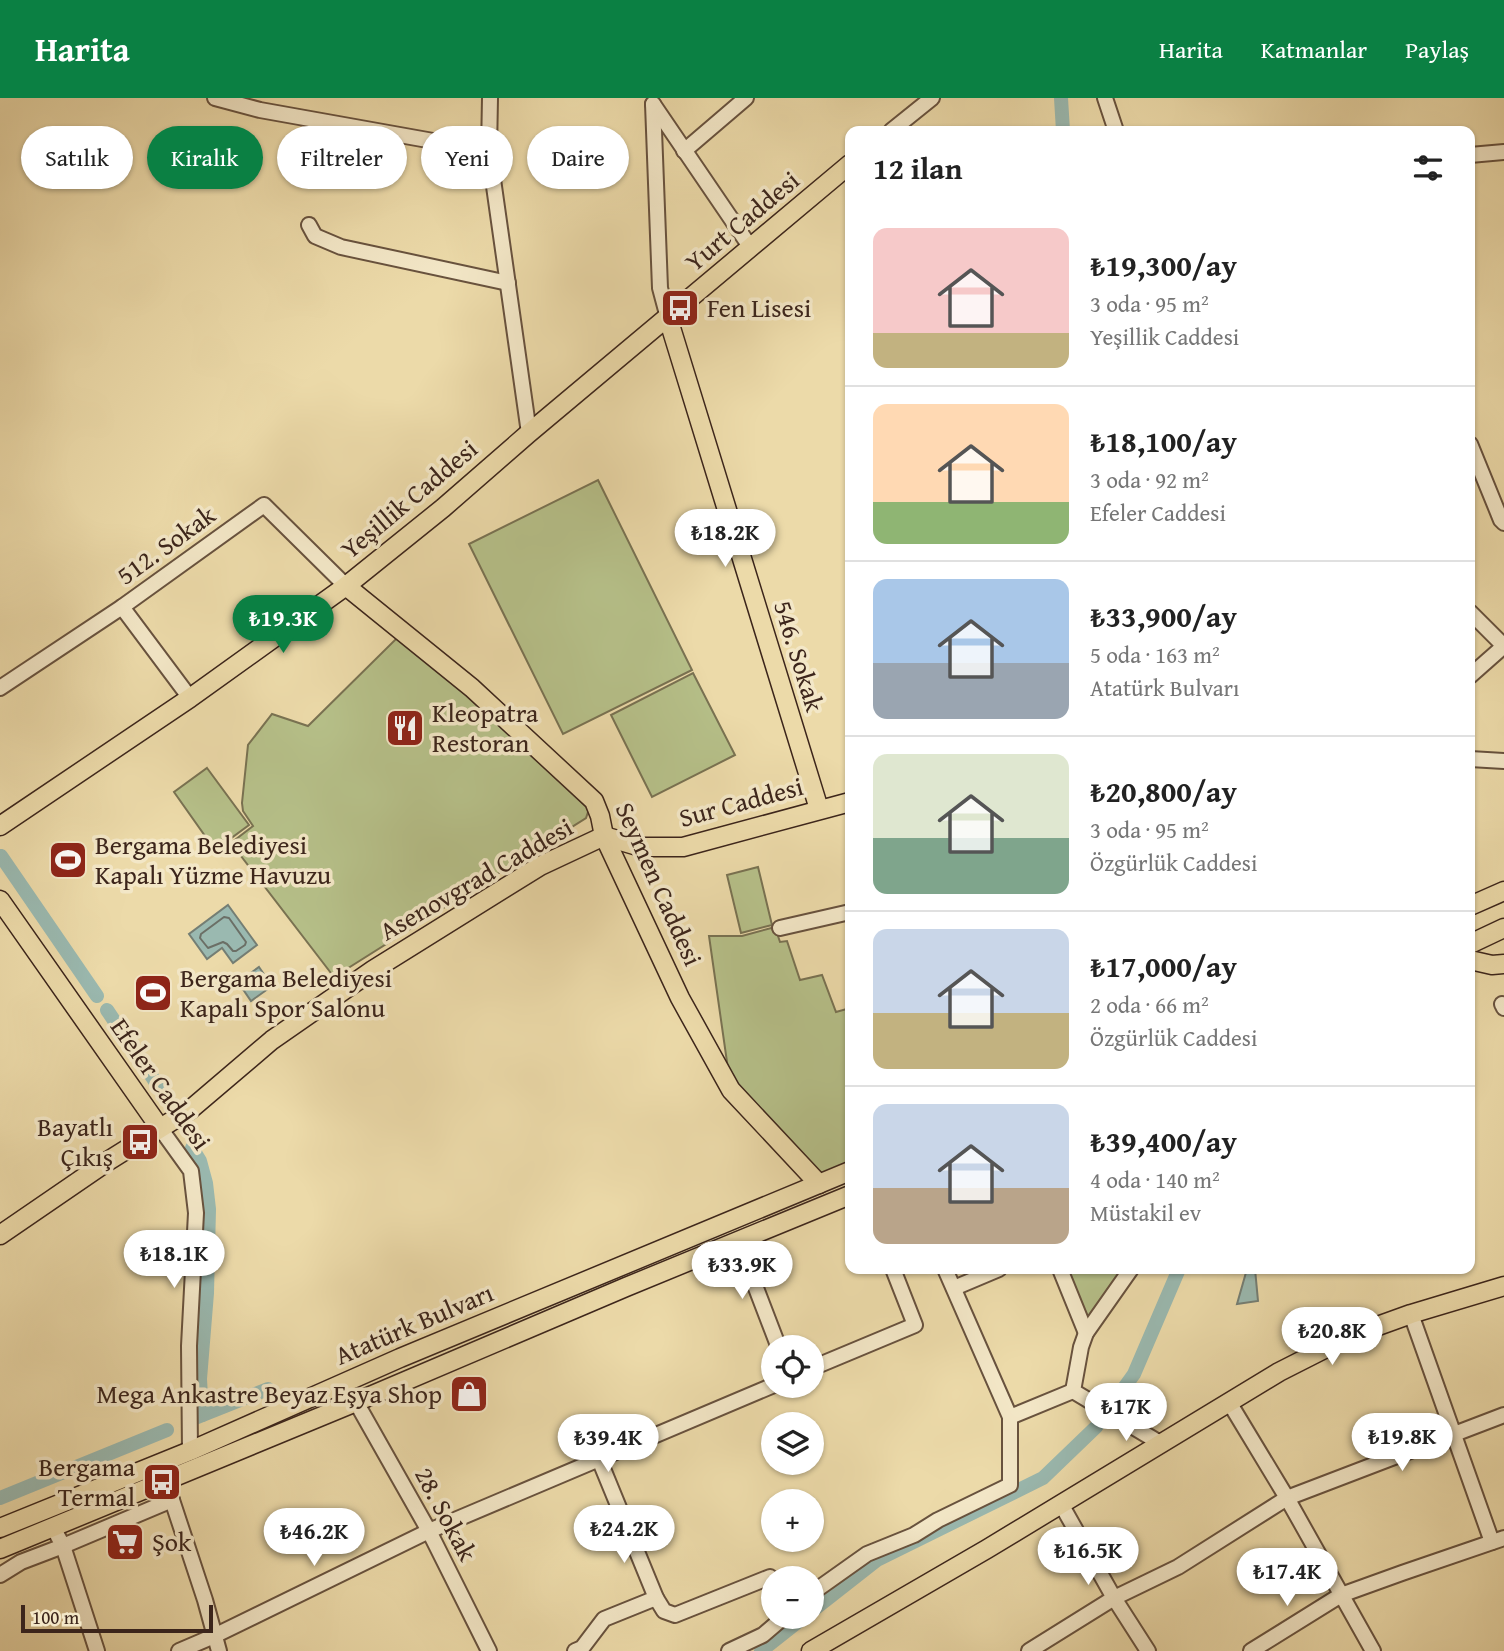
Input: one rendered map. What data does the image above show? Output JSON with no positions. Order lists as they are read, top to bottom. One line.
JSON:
{"streets":{"main road":["Yurt Caddesi","Yeşillik Caddesi","546. Sokak","Sur Caddesi","Asenovgrad Caddesi","Seymen Caddesi","Efeler Caddesi","Atatürk Bulvarı"],"street":["512. Sokak","28. Sokak"]},"crossings":[["Yurt Caddesi","Yeşillik Caddesi"],["Yurt Caddesi","546. Sokak"],["Yeşillik Caddesi","512. Sokak"],["Yeşillik Caddesi","546. Sokak"],["Yeşillik Caddesi","Seymen Caddesi"],["512. Sokak","Seymen Caddesi"],["546. Sokak","Sur Caddesi"],["Sur Caddesi","Asenovgrad Caddesi"],["Sur Caddesi","Seymen Caddesi"],["Asenovgrad Caddesi","Seymen Caddesi"],["Asenovgrad Caddesi","Efeler Caddesi"],["Seymen Caddesi","Atatürk Bulvarı"],["Efeler Caddesi","Atatürk Bulvarı"],["Atatürk Bulvarı","28. Sokak"]],"places":{"bus stop":["Fen Lisesi","Bayatlı Çıkış","Bergama Termal"],"restaurant":["Kleopatra Restoran"],"sports":["Bergama Belediyesi Kapalı Yüzme Havuzu","Bergama Belediyesi Kapalı Spor Salonu"],"shop":["Mega Ankastre Beyaz Eşya Shop"],"supermarket":["Şok"]},"scale_bar":"100 m","page":{"header":"Harita","nav":["Harita","Katmanlar","Paylaş"],"chip":["Satılık","Kiralık","Filtreler","Yeni","Daire"],"heading":"12 ilan","list":[{"name":"₺19,300/ay","note":"3 oda · 95 m² · Yeşillik Caddesi"},{"name":"₺18,100/ay","note":"3 oda · 92 m² · Efeler Caddesi"},{"name":"₺33,900/ay","note":"5 oda · 163 m² · Atatürk Bulvarı"},{"name":"₺20,800/ay","note":"3 oda · 95 m² · Özgürlük Caddesi"},{"name":"₺17,000/ay","note":"2 oda · 66 m² · Özgürlük Caddesi"},{"name":"₺39,400/ay","note":"4 oda · 140 m² · Müstakil ev"}],"price":["₺18.2K","₺19.3K","₺18.1K","₺33.9K","₺20.8K","₺17K","₺19.8K","₺39.4K","₺24.2K","₺46.2K","₺16.5K","₺17.4K"],"map_buttons":["+","−"],"scale":"100 m"}}
